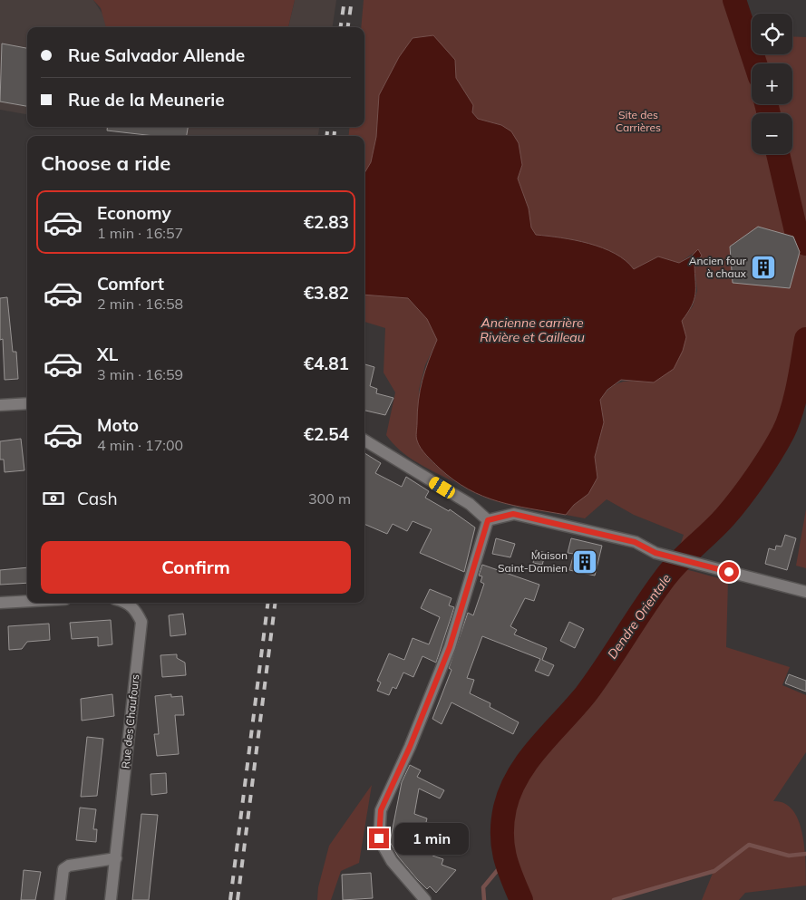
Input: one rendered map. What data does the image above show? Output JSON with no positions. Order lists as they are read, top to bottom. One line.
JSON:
{"streets":{"street":["Rue des Chaufours"]},"water":["Ancienne carrière Rivière et Cailleau","Dendre Orientale"],"parks":["Site des Carrières"],"places":{"building":["Ancien four à chaux","Maison Saint-Damien"]},"page":{"map_buttons":["+","−"],"banner":["Rue Salvador Allende","Rue de la Meunerie"],"heading":"Choose a ride","list":[{"name":"Economy","note":"1 min · 16:57","value":"€2.83"},{"name":"Comfort","note":"2 min · 16:58","value":"€3.82"},{"name":"XL","note":"3 min · 16:59","value":"€4.81"},{"name":"Moto","note":"4 min · 17:00","value":"€2.54"}],"pay":["Cash","300 m"],"buttons":"Confirm","bubble":"1 min"}}
